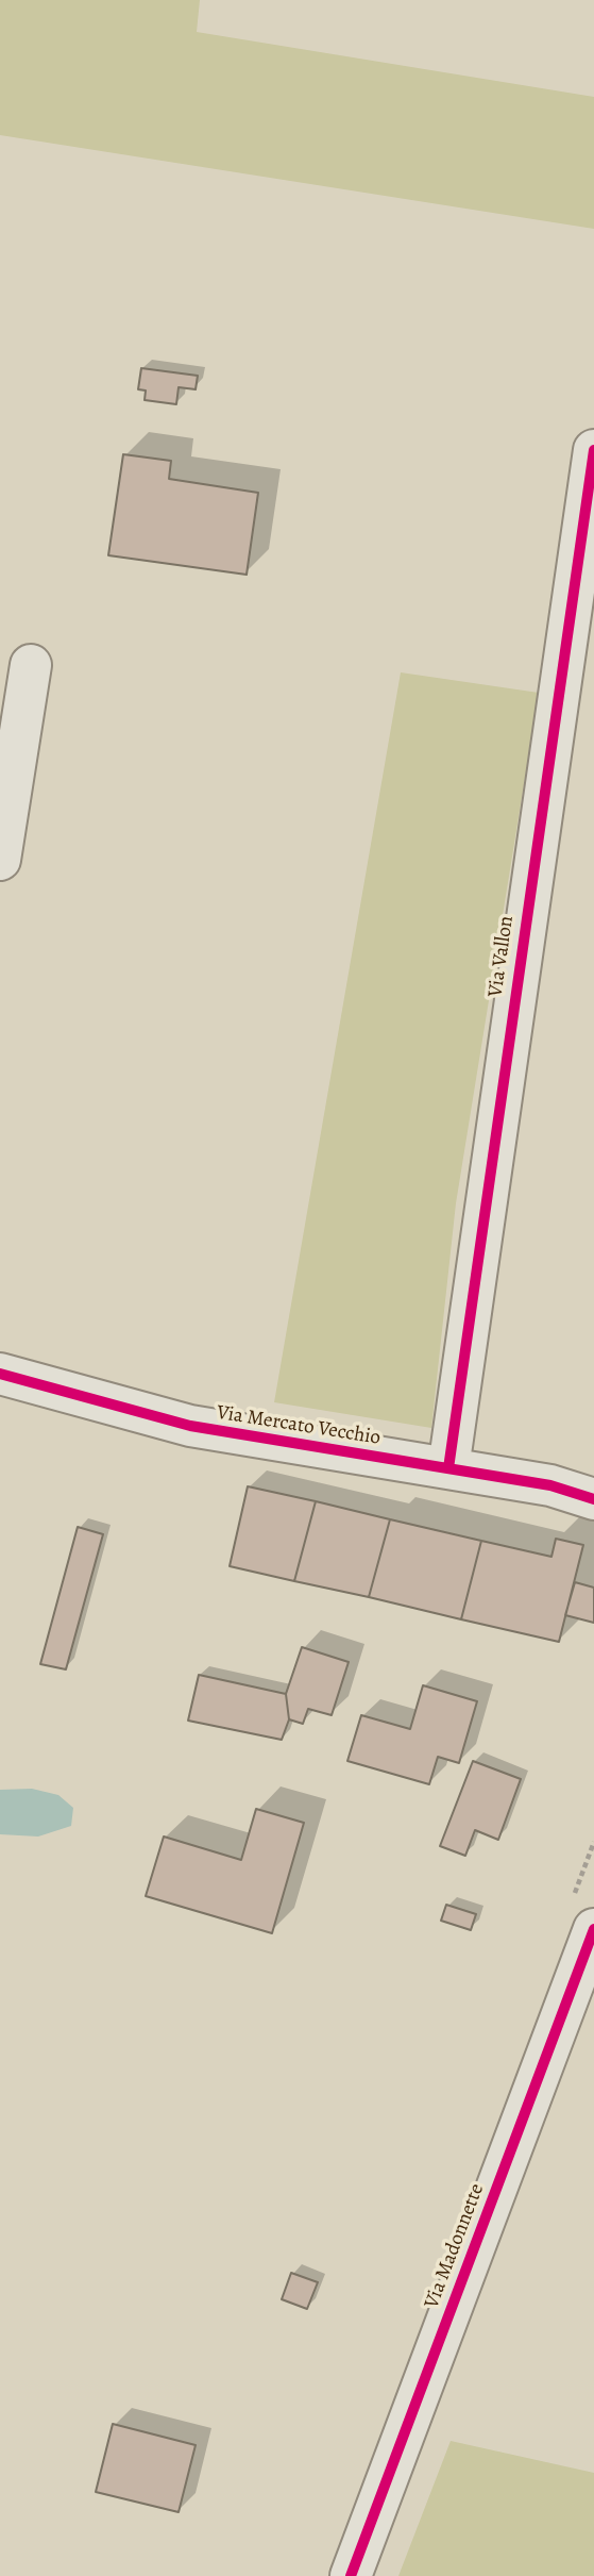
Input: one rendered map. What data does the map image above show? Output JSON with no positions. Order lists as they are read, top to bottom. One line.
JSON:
{"streets":{"street":["Via Vallon","Via Mercato Vecchio","Via Madonnette"]},"crossings":[["Via Vallon","Via Mercato Vecchio"]]}
